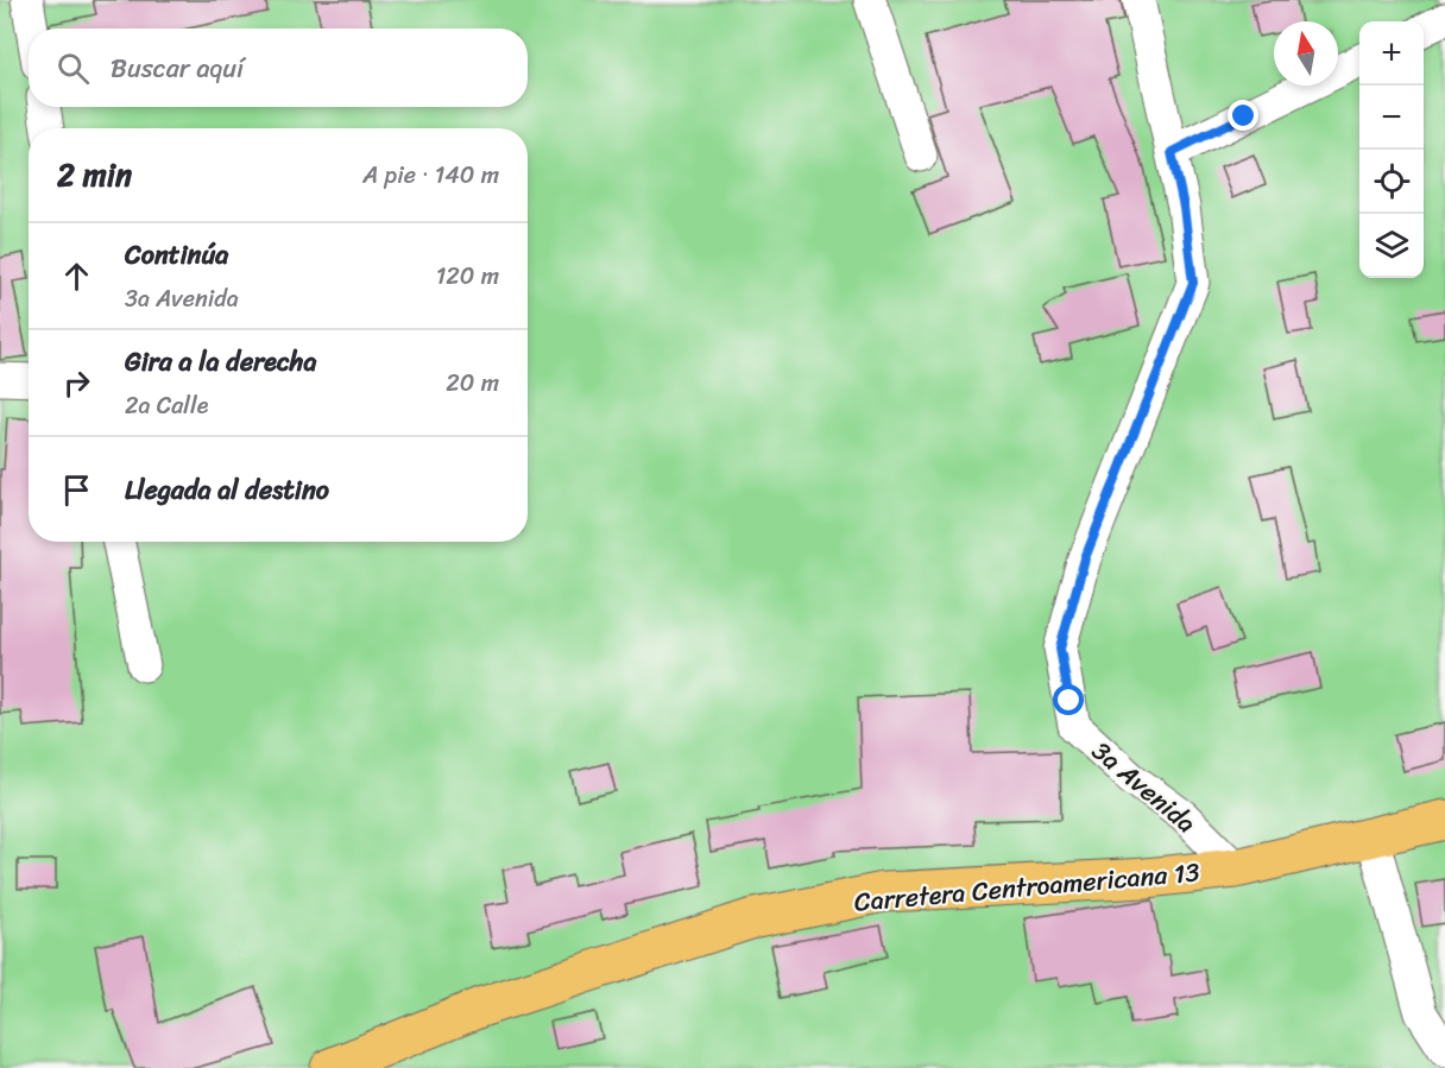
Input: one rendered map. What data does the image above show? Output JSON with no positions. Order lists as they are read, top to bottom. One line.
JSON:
{"streets":{"highway":["Carretera Centroamericana 13"],"street":["3a Avenida"]},"crossings":[["3a Avenida","Carretera Centroamericana 13"]],"north":"top","page":{"map_buttons":["+","−"],"search":"Buscar aquí","heading":["2 min","A pie · 140 m"],"list":[["Continúa","3a Avenida","120 m"],["Gira a la derecha","2a Calle","20 m"],"Llegada al destino"]}}
